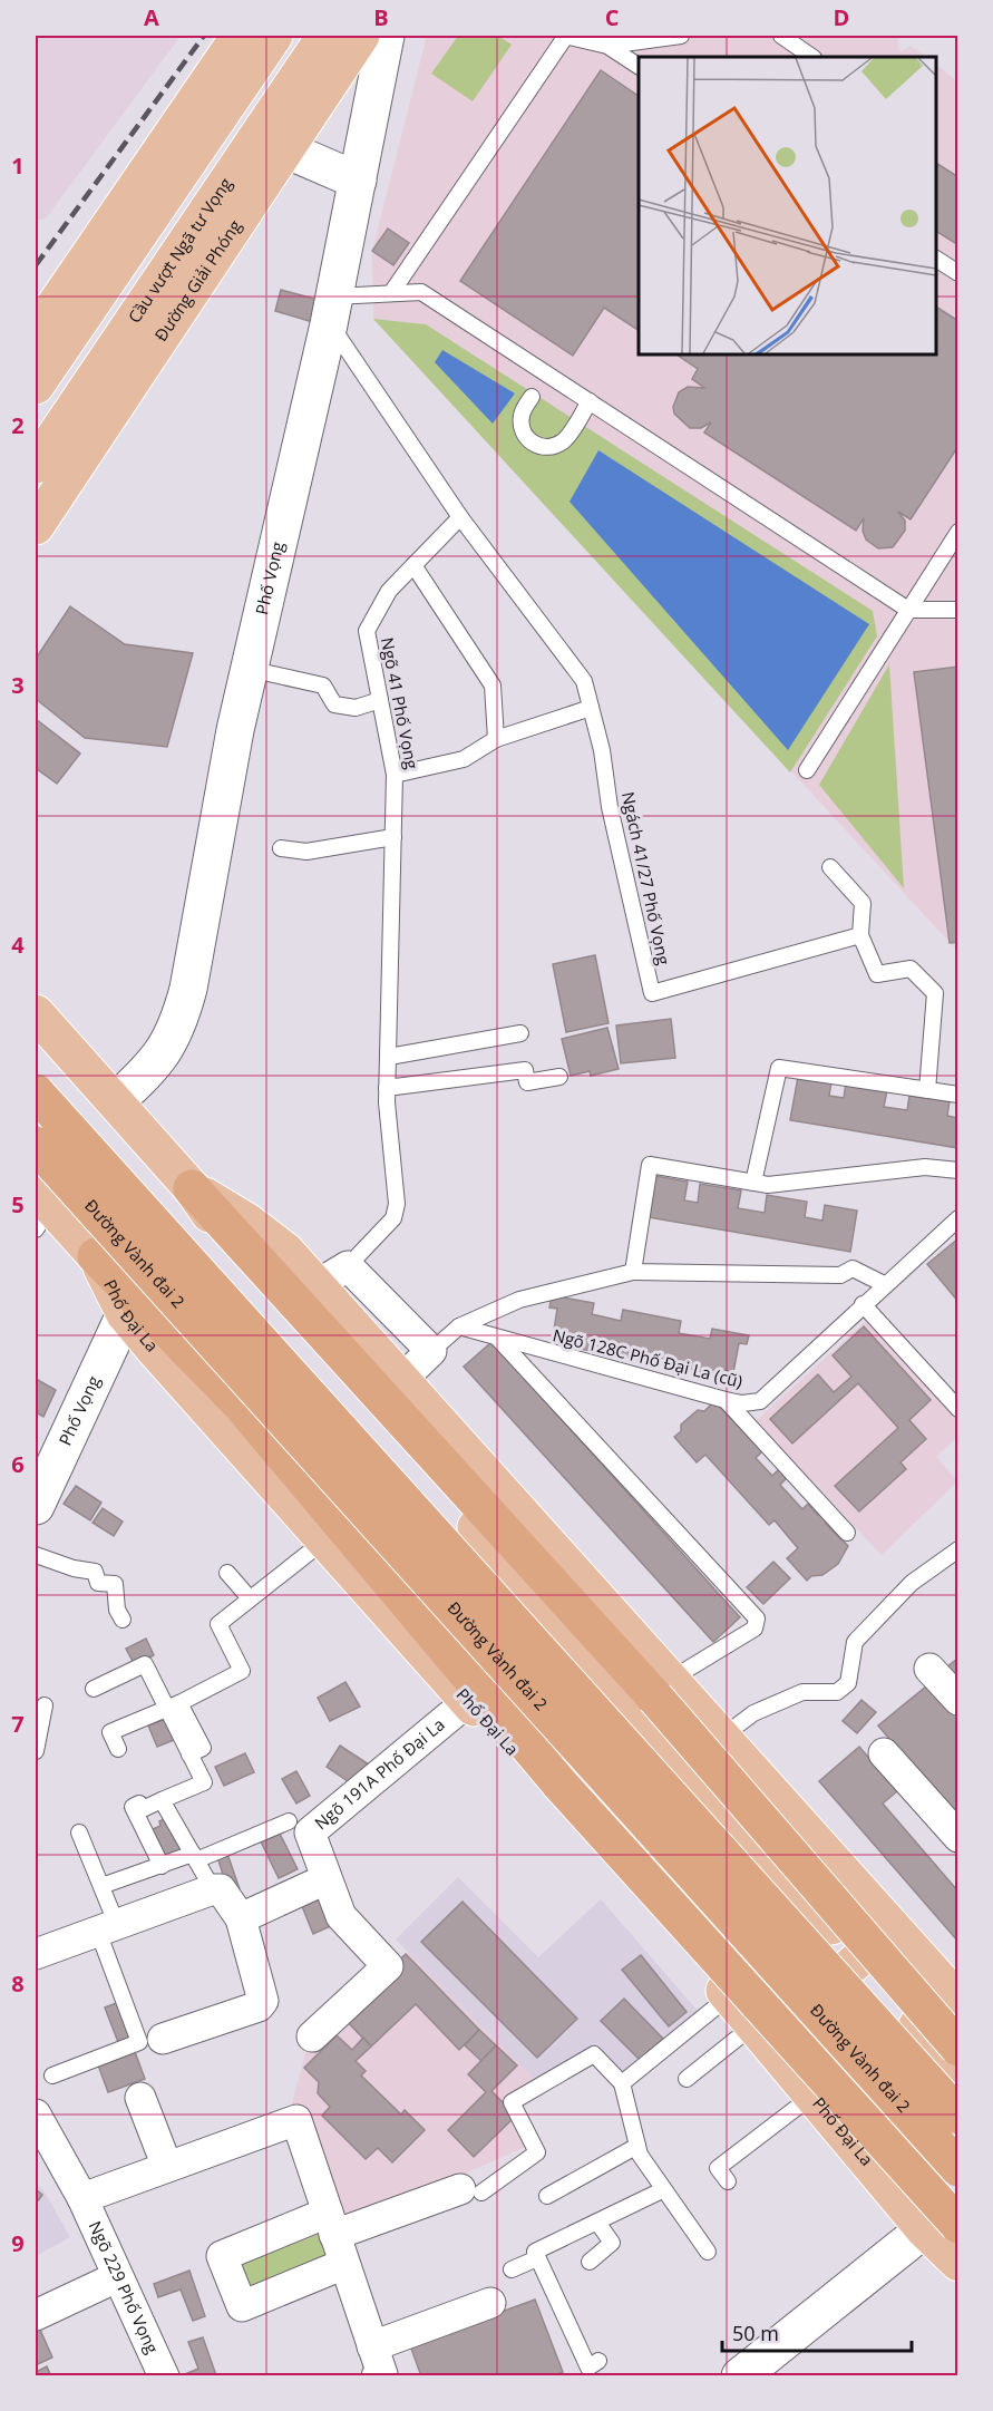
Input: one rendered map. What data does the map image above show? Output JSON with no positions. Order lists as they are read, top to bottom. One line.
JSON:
{"streets":{"highway":["Đường Vành đai 2"],"main road":["Cầu vượt Ngã tư Vọng","Đường Giải Phóng","Phố Đại La"],"street":["Phố Vọng","Ngõ 191A Phố Đại La","Ngõ 229 Phố Vọng"],"lane":["Ngõ 41 Phố Vọng","Ngách 41/27 Phố Vọng","Ngõ 128C Phố Đại La (cũ)"]},"crossings":[["Phố Vọng","Phố Đại La"],["Ngõ 41 Phố Vọng","Ngách 41/27 Phố Vọng"],["Phố Đại La","Ngõ 191A Phố Đại La"]],"scale_bar":"50 m","grid":{"columns":["A","B","C","D"],"rows":["1","2","3","4","5","6","7","8","9"]}}
